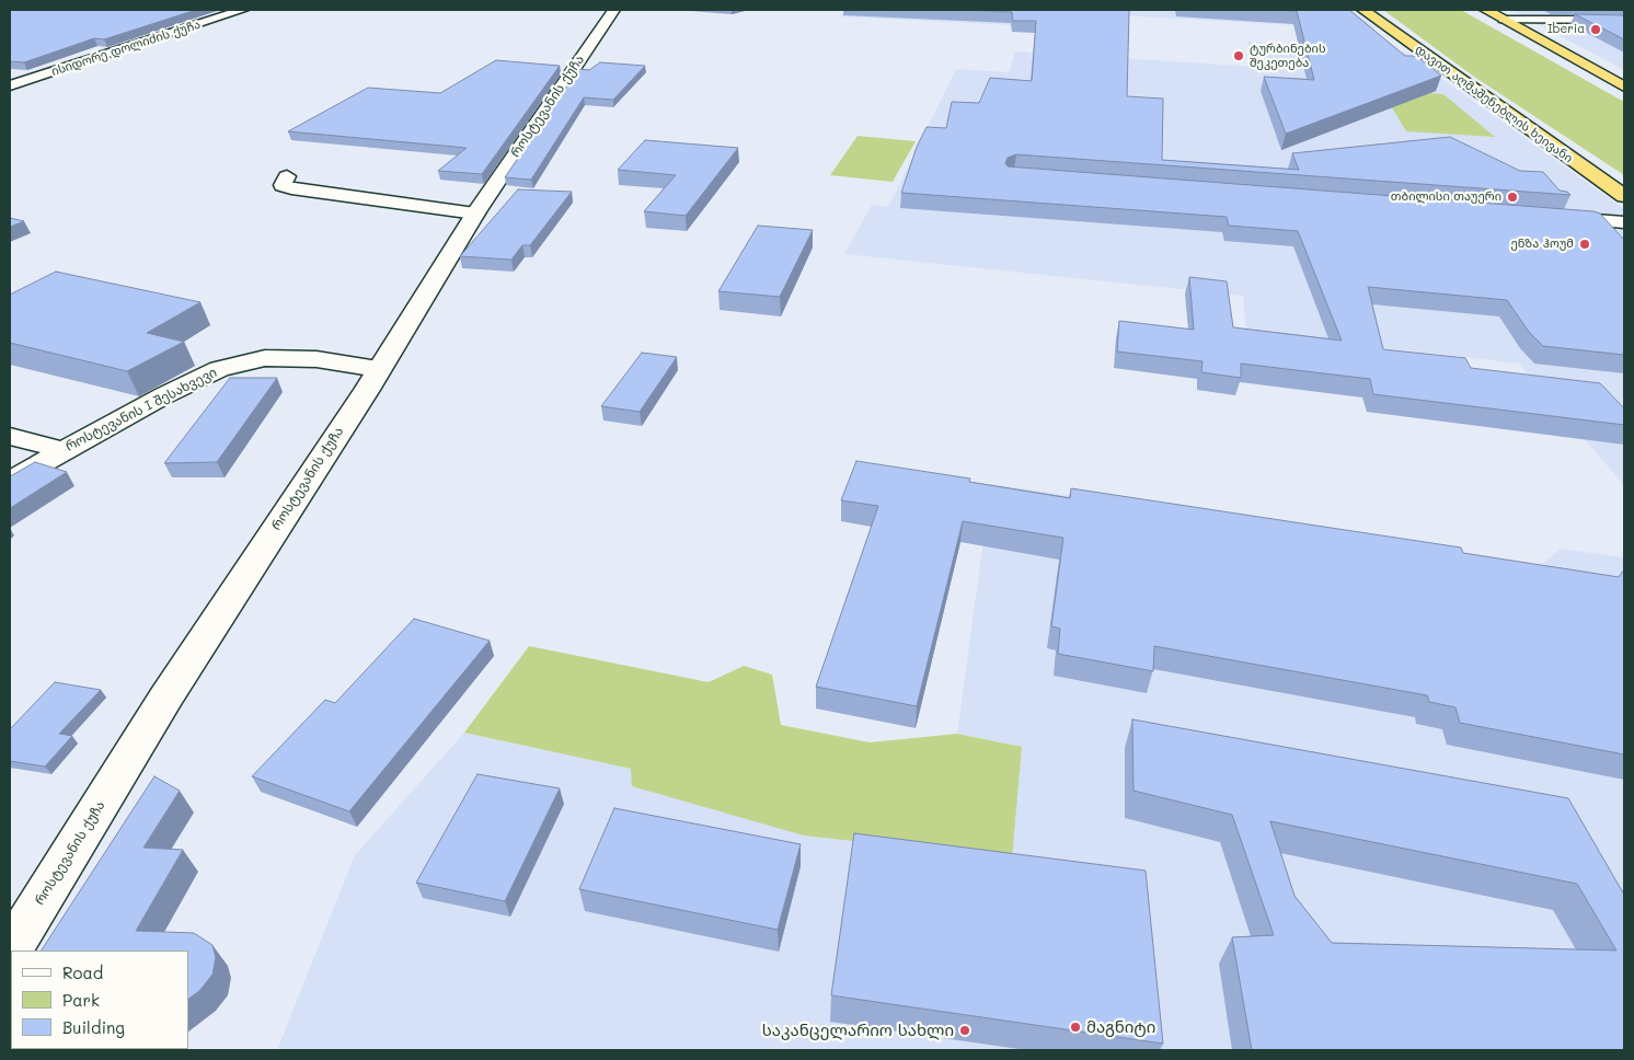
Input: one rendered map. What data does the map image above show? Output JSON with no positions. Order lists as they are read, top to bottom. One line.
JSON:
{"streets":{"highway":["დავით აღმაშენებლის ხეივანი"],"street":["ისიდორე დოლიძის ქუჩა","როსტევანის ქუჩა","როსტევანის I შესახვევი"]},"crossings":[["როსტევანის ქუჩა","როსტევანის I შესახვევი"]],"places":["Iberia","ტურბინების შეკეთება","თბილისი თაუერი","ენზა ჰოუმ","მაგნიტი","საკანცელარიო სახლი"],"legend":["Road","Park","Building"]}
